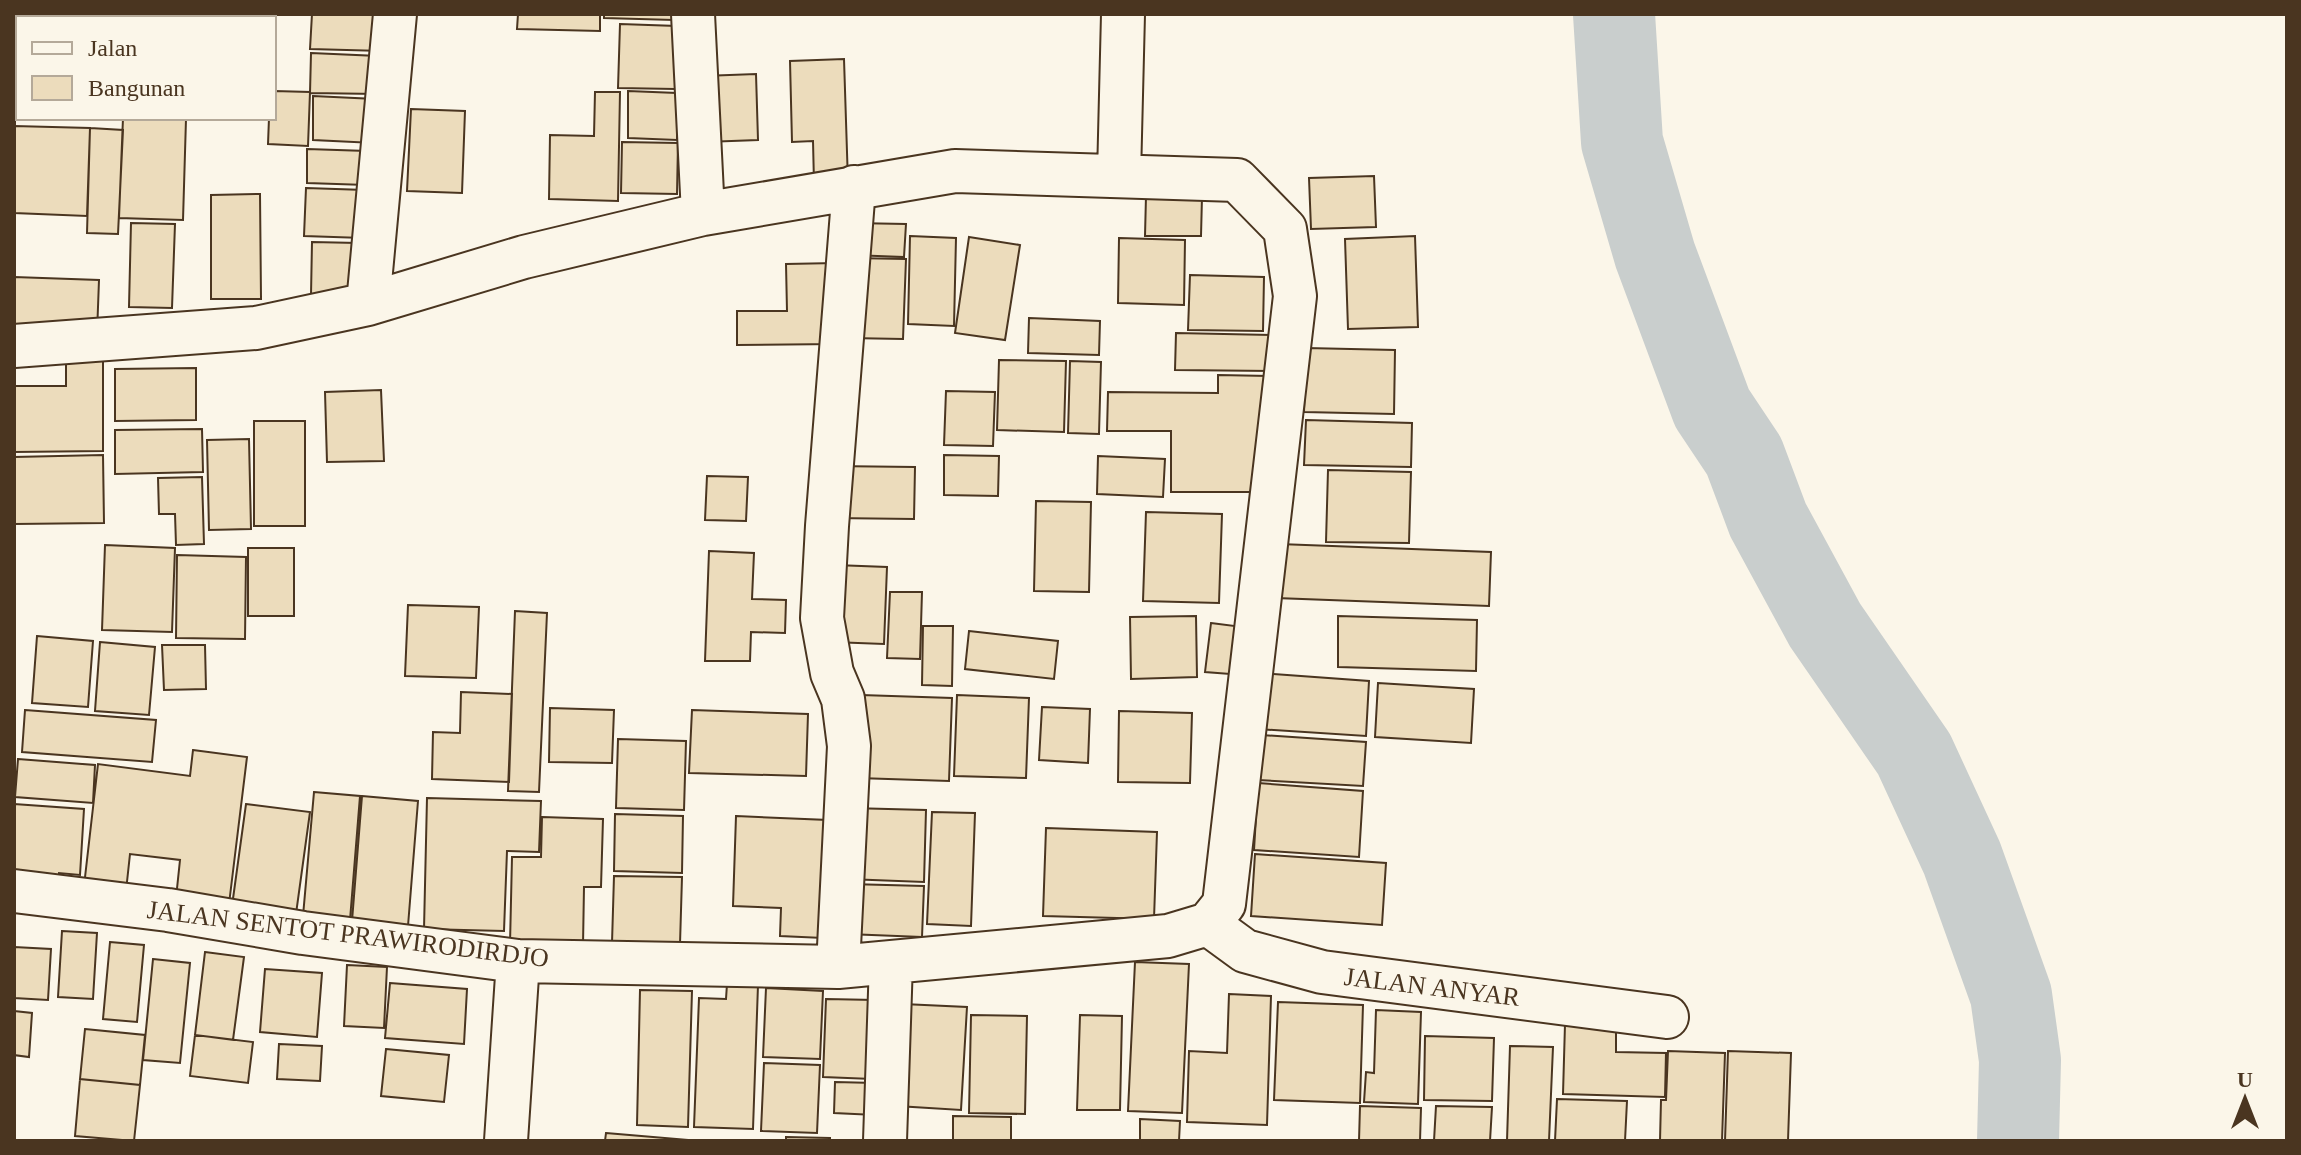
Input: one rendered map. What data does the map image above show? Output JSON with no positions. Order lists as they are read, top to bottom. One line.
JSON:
{"streets":{"street":["JALAN SENTOT PRAWIRODIRDJO","JALAN ANYAR"]},"crossings":[["JALAN SENTOT PRAWIRODIRDJO","JALAN ANYAR"]],"legend":["Jalan","Bangunan"],"north":"top"}
